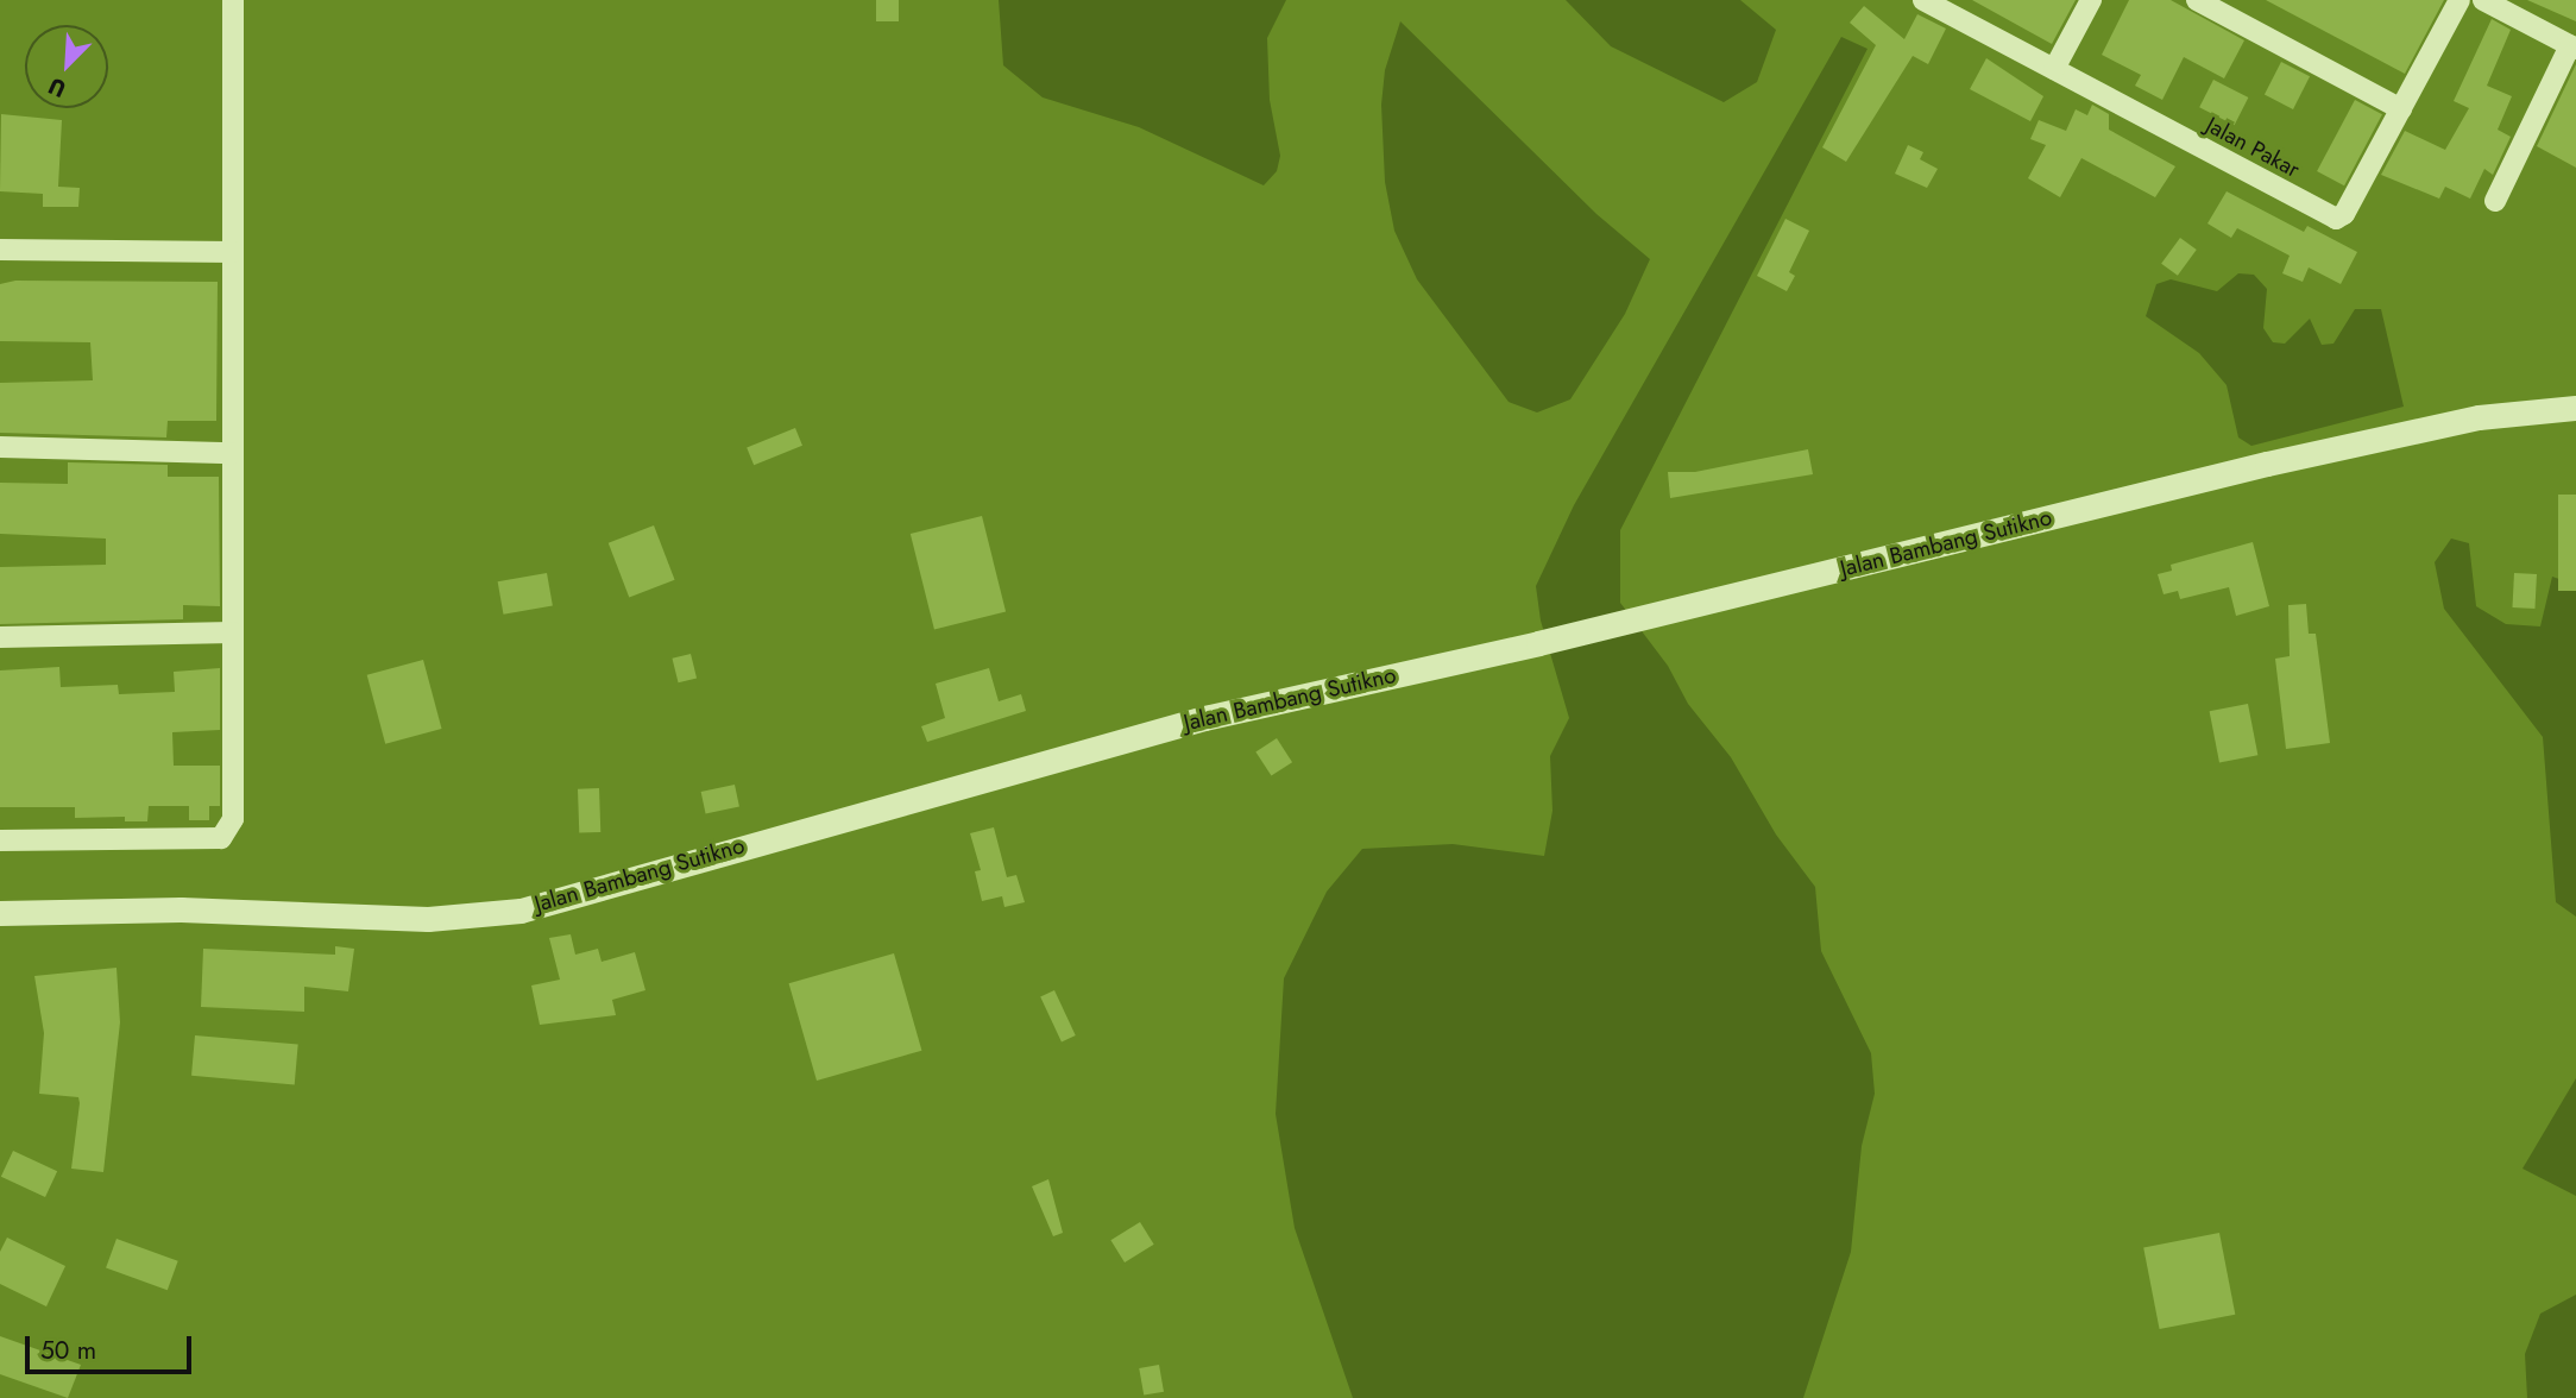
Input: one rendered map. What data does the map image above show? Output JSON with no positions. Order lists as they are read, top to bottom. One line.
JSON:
{"streets":{"street":["Jalan Pakar","Jalan Bambang Sutikno"]},"scale_bar":"50 m","north":"bottom left"}
